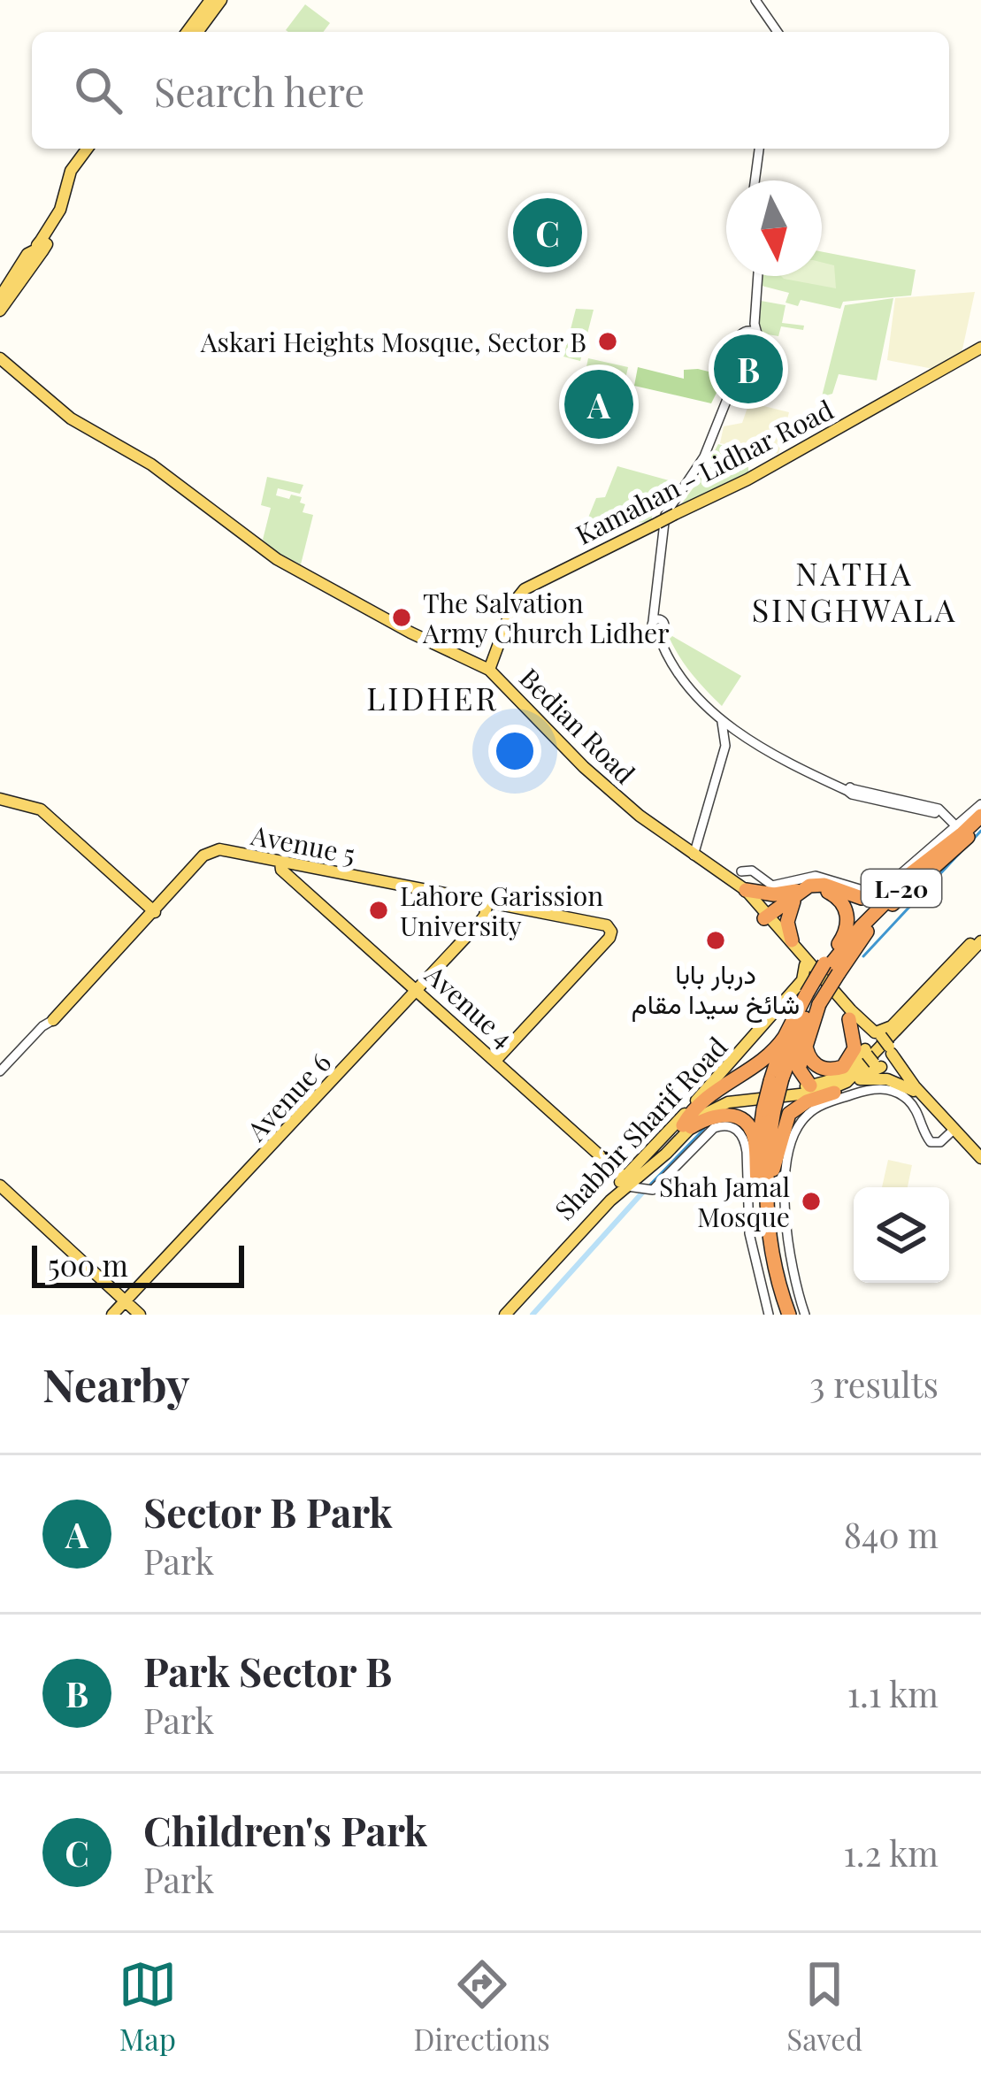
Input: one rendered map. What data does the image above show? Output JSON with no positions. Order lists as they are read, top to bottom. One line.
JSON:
{"streets":{"highway":["L-20"],"main road":["Kamahan - Lidhar Road","Bedian Road","Avenue 5","Avenue 4","Avenue 6","Shabbir Sharif Road"]},"crossings":[["Kamahan - Lidhar Road","Bedian Road"],["Avenue 5","Avenue 4"],["Avenue 5","Avenue 6"],["Avenue 4","Avenue 6"],["Avenue 4","Shabbir Sharif Road"]],"districts":["NATHA SINGHWALA","LIDHER"],"places":["Askari Heights Mosque, Sector B","The Salvation Army Church Lidher","Lahore Garission University","دربار بابا شائخ سیدا مقام","Shah Jamal Mosque"],"scale_bar":"500 m","north":"bottom","page":{"search":"Search here","pins":["C","B","A"],"scale":"500 m","heading":["Nearby","3 results"],"list":[{"mark":"A","name":"Sector B Park","note":"Park","value":"840 m"},{"mark":"B","name":"Park Sector B","note":"Park","value":"1.1 km"},{"mark":"C","name":"Children's Park","note":"Park","value":"1.2 km"}],"nav":["Map","Directions","Saved"]}}
